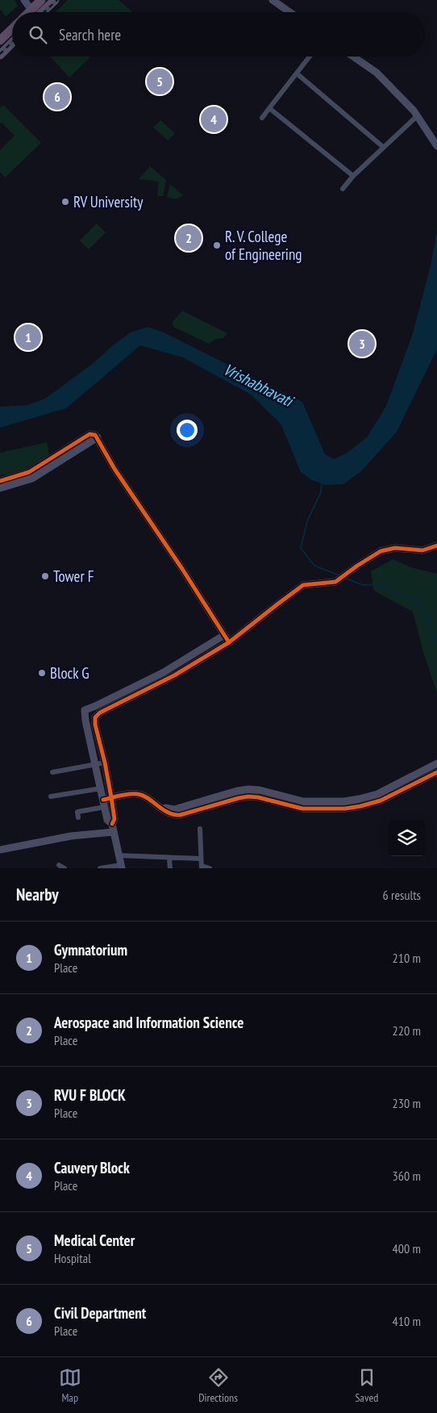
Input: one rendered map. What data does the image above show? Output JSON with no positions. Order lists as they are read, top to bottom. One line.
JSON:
{"water":["Vrishabhavati"],"places":["RV University","R. V. College of Engineering","Tower F","Block G"],"page":{"search":"Search here","pins":["5","6","4","2","1","3"],"heading":["Nearby","6 results"],"list":[{"mark":"1","name":"Gymnatorium","note":"Place","value":"210 m"},{"mark":"2","name":"Aerospace and Information Science","note":"Place","value":"220 m"},{"mark":"3","name":"RVU F BLOCK","note":"Place","value":"230 m"},{"mark":"4","name":"Cauvery Block","note":"Place","value":"360 m"},{"mark":"5","name":"Medical Center","note":"Hospital","value":"400 m"},{"mark":"6","name":"Civil Department","note":"Place","value":"410 m"}],"nav":["Map","Directions","Saved"]}}
